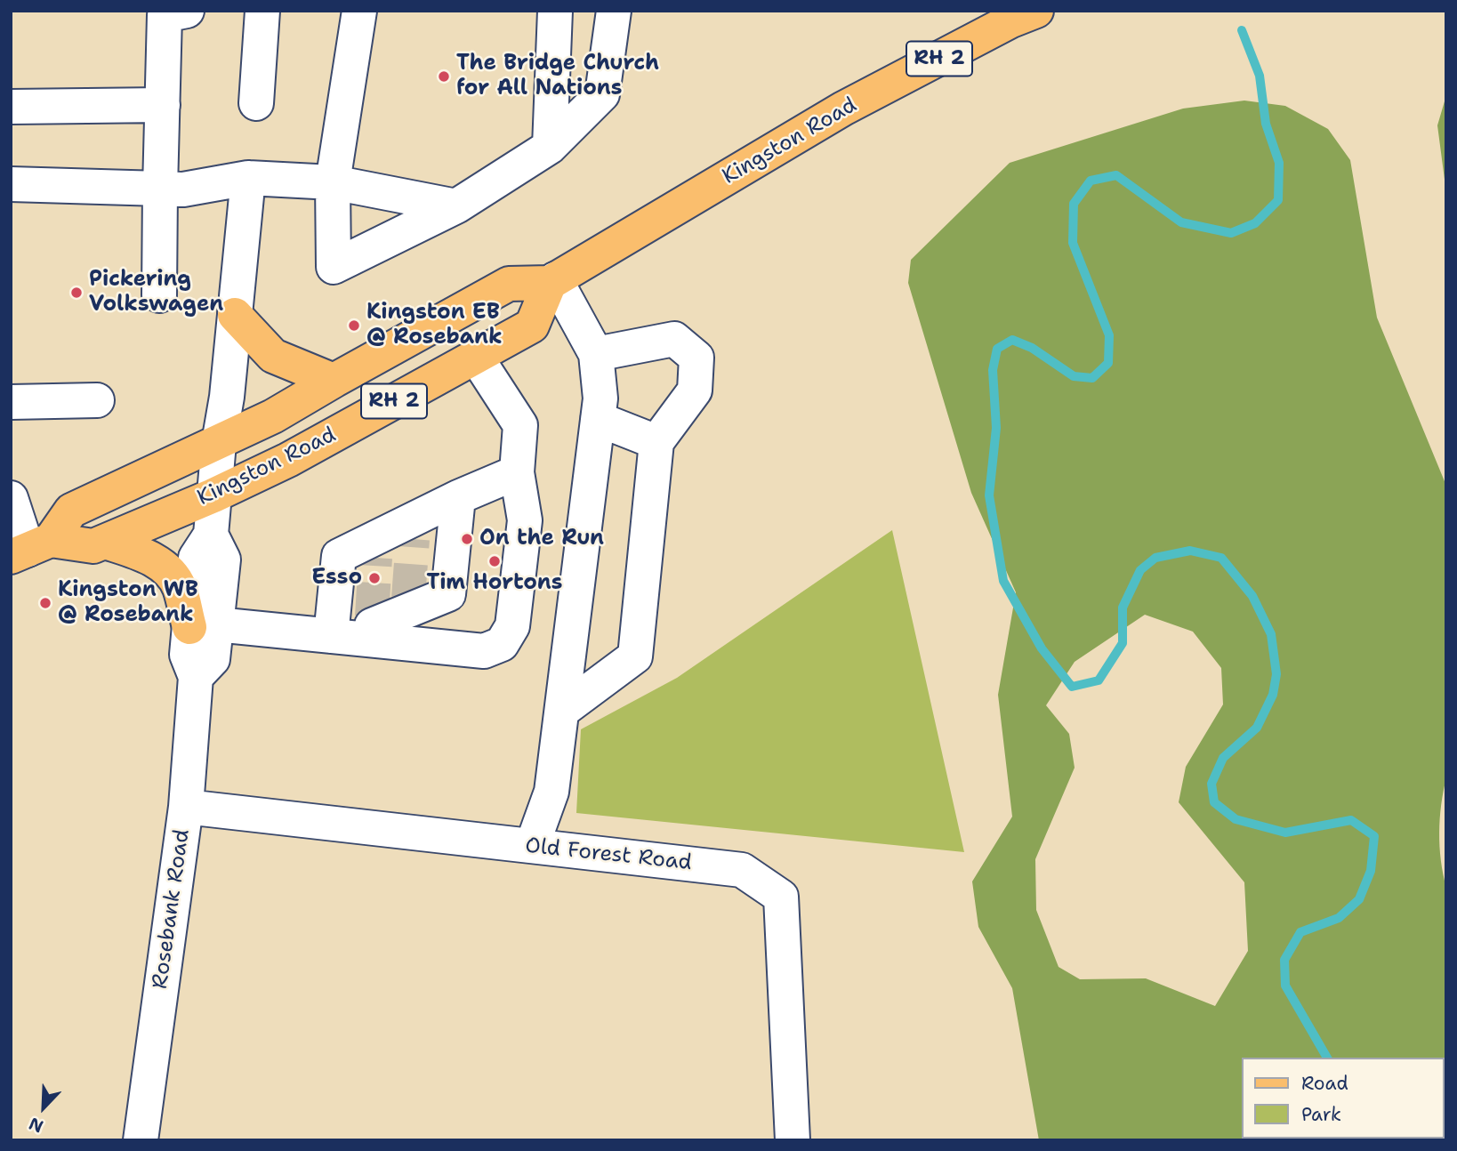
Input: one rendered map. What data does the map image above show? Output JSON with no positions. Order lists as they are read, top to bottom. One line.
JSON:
{"streets":{"main road":["RH 2","Kingston Road"],"street":["Old Forest Road","Rosebank Road"]},"crossings":[["Kingston Road","Rosebank Road"],["Old Forest Road","Rosebank Road"]],"places":["The Bridge Church for All Nations","Pickering Volkswagen","Kingston EB @ Rosebank","On the Run","Tim Hortons","Esso","Kingston WB @ Rosebank"],"legend":["Road","Park"],"north":"bottom left"}
